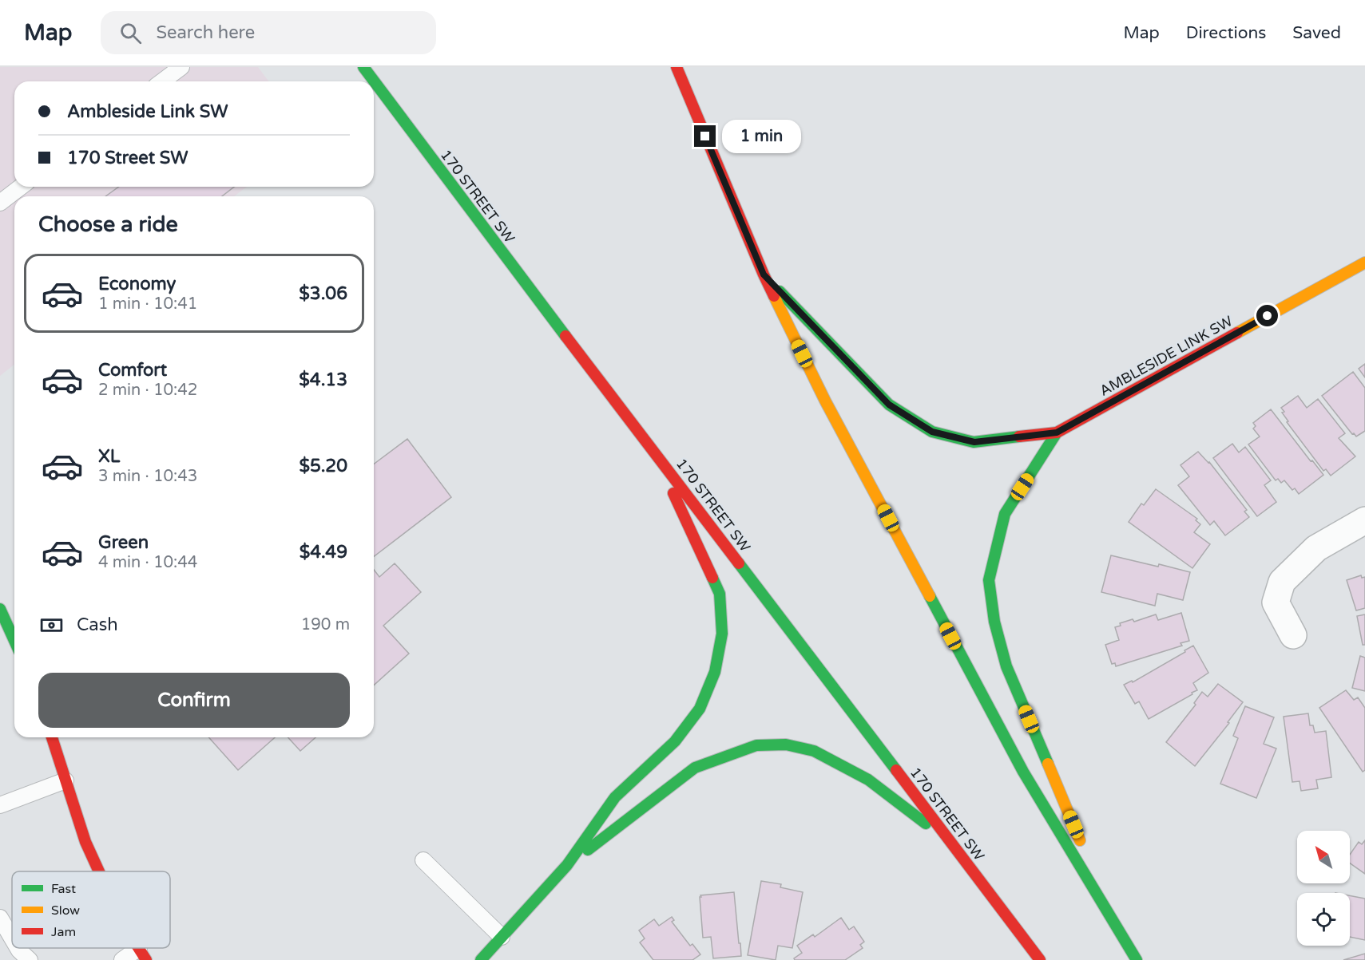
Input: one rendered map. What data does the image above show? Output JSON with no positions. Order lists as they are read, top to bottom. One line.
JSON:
{"streets":{"main road":["170 STREET SW","AMBLESIDE LINK SW"]},"legend":["Fast","Slow","Jam"],"north":"top left","page":{"header":"Map","search":"Search here","nav":["Map","Directions","Saved"],"banner":["Ambleside Link SW","170 Street SW"],"bubble":"1 min","heading":"Choose a ride","list":[{"name":"Economy","note":"1 min · 10:41","value":"$3.06"},{"name":"Comfort","note":"2 min · 10:42","value":"$4.13"},{"name":"XL","note":"3 min · 10:43","value":"$5.20"},{"name":"Green","note":"4 min · 10:44","value":"$4.49"}],"pay":["Cash","190 m"],"buttons":"Confirm"}}
